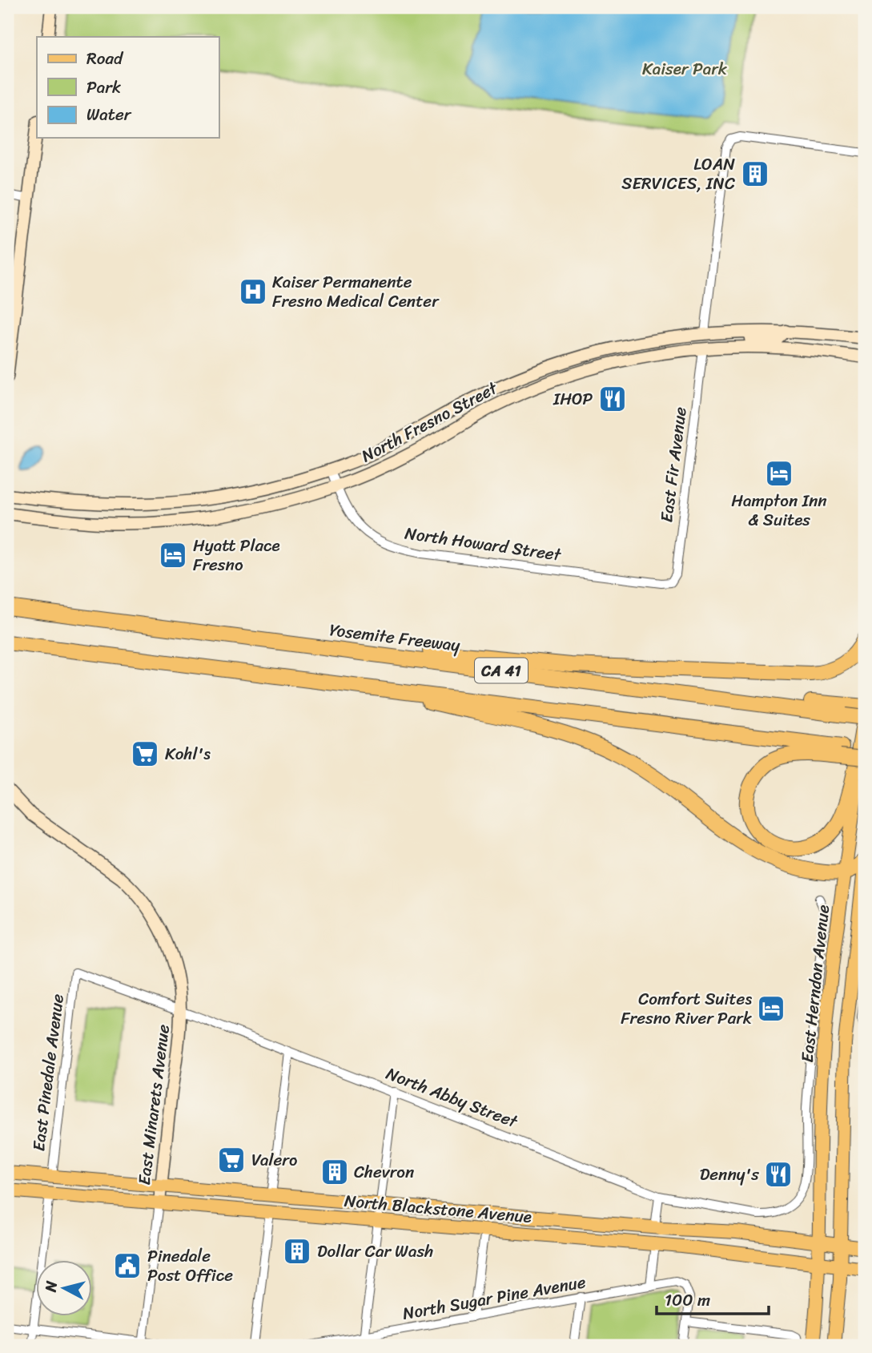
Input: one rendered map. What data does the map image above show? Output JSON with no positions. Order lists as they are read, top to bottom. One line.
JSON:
{"streets":{"highway":["Yosemite Freeway","CA 41"],"main road":["North Fresno Street","East Herndon Avenue","East Minarets Avenue","North Blackstone Avenue"],"street":["East Fir Avenue","North Howard Street","East Pinedale Avenue","North Abby Street","North Sugar Pine Avenue"]},"crossings":[["North Fresno Street","East Fir Avenue"],["North Fresno Street","North Howard Street"],["East Fir Avenue","North Howard Street"],["Yosemite Freeway","CA 41"],["CA 41","East Herndon Avenue"],["East Herndon Avenue","North Blackstone Avenue"],["East Pinedale Avenue","North Abby Street"],["East Pinedale Avenue","North Blackstone Avenue"],["North Abby Street","East Minarets Avenue"],["East Minarets Avenue","North Blackstone Avenue"]],"parks":["Kaiser Park"],"places":{"building":["LOAN SERVICES, INC","Chevron","Dollar Car Wash"],"hospital":["Kaiser Permanente Fresno Medical Center"],"restaurant":["IHOP","Denny's"],"hotel":["Hampton Inn & Suites","Hyatt Place Fresno","Comfort Suites Fresno River Park"],"supermarket":["Kohl's","Valero"],"public building":["Pinedale Post Office"]},"legend":["Road","Park","Water"],"scale_bar":"100 m","north":"left"}
